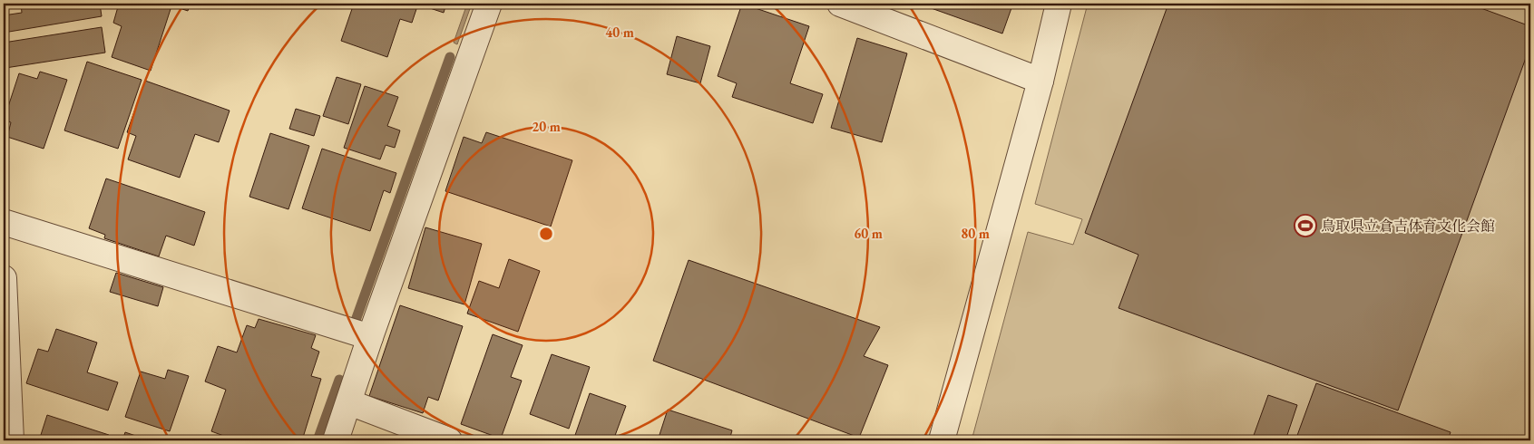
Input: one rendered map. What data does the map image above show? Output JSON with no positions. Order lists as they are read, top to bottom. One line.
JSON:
{"places":{"sports":["鳥取県立倉吉体育文化会館"]},"rings":["40 m","20 m","60 m","80 m"]}
